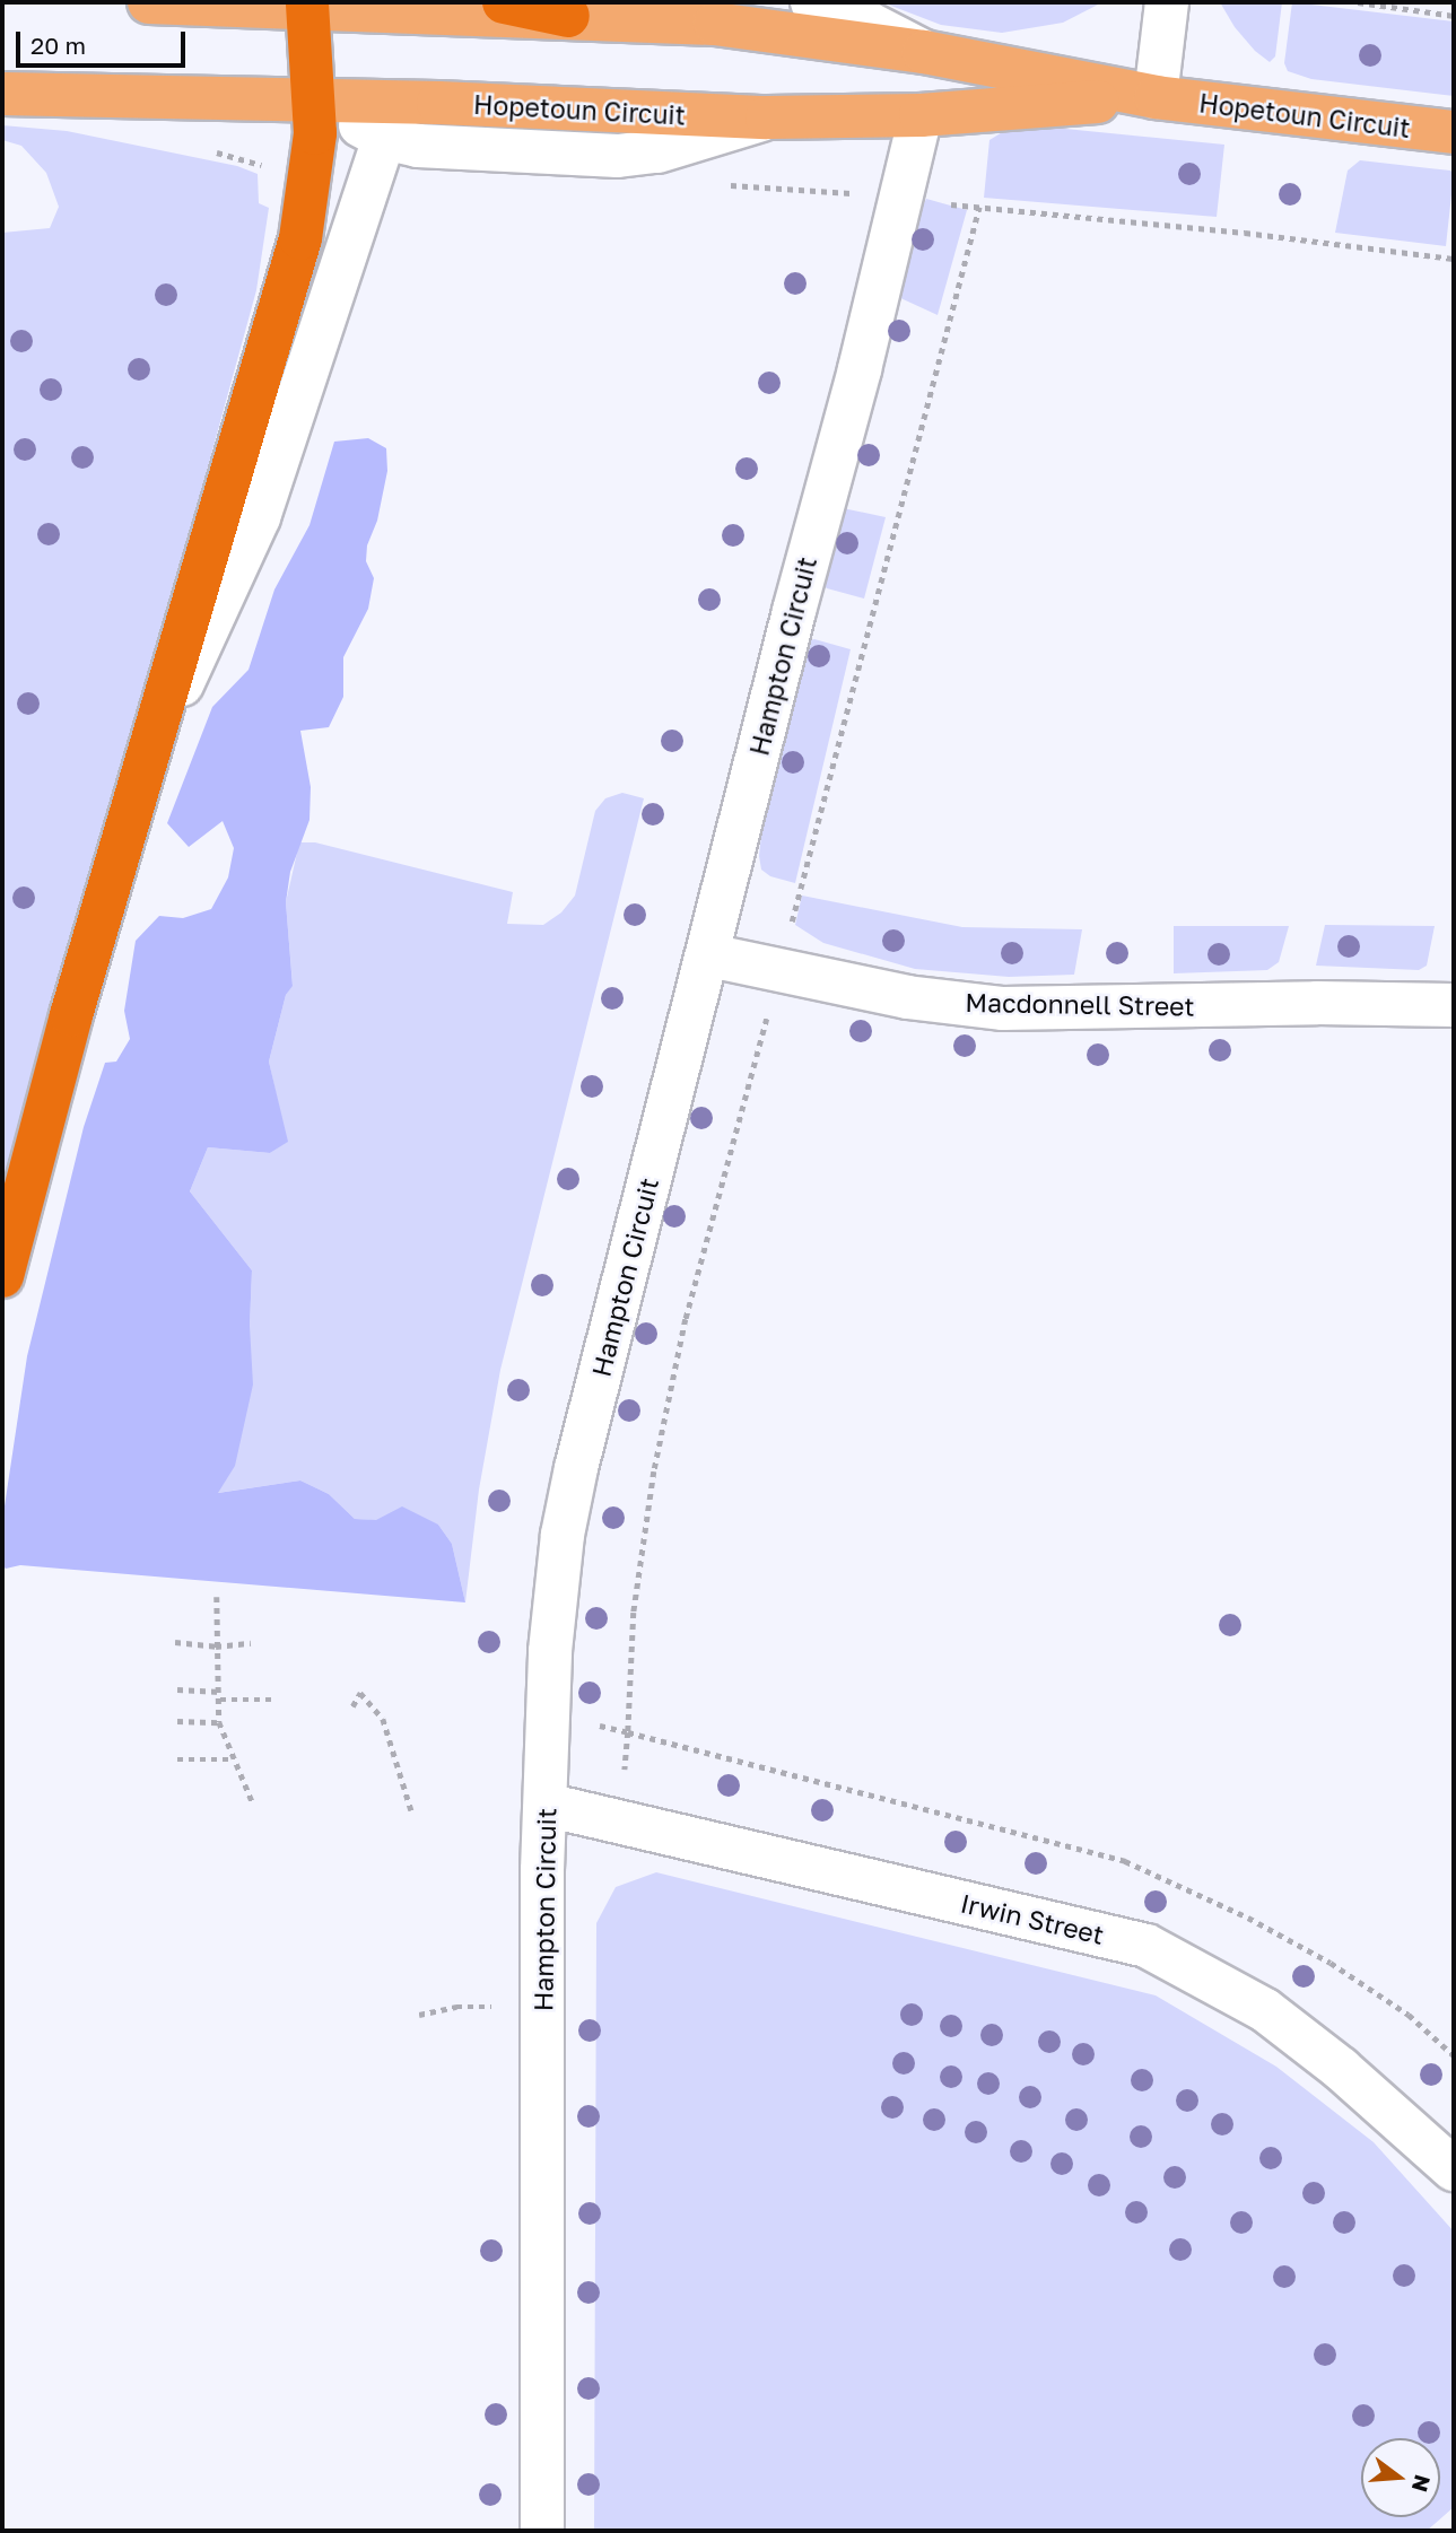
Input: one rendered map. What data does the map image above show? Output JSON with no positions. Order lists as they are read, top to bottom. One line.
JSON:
{"streets":{"main road":["Hopetoun Circuit","Hampton Circuit"],"street":["Macdonnell Street","Irwin Street"]},"crossings":[["Hopetoun Circuit","Hampton Circuit"],["Hampton Circuit","Macdonnell Street"],["Hampton Circuit","Irwin Street"]],"scale_bar":"20 m","north":"right"}
